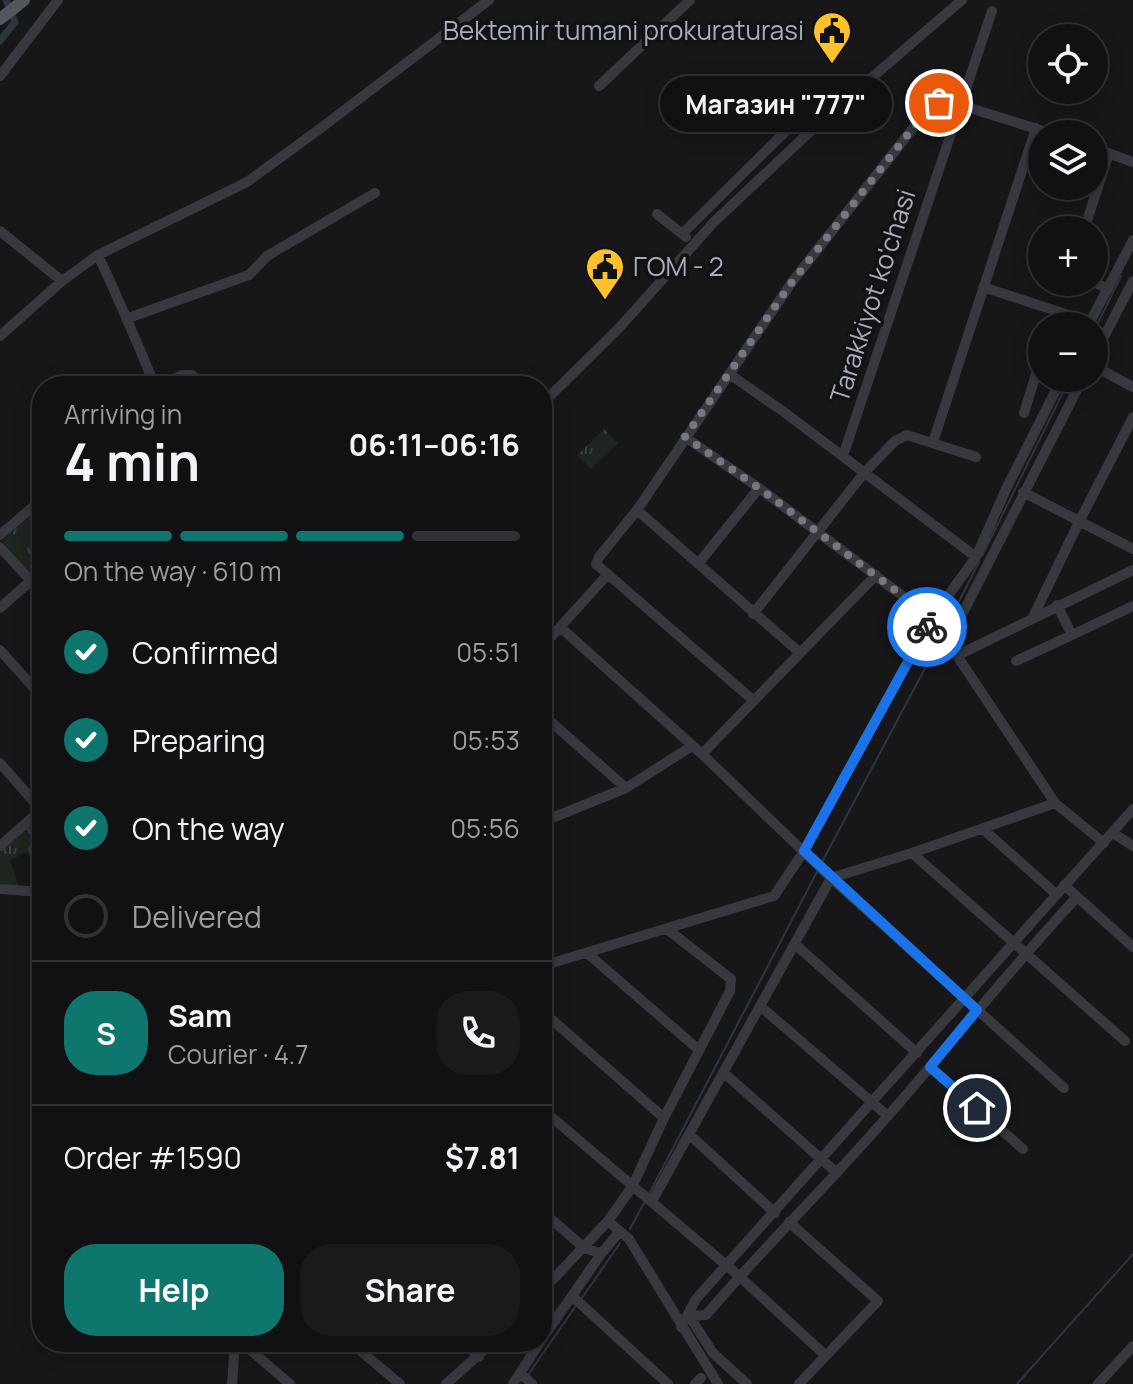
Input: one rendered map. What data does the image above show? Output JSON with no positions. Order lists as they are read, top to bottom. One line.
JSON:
{"streets":{"street":["Tarakkiyot ko'chasi"]},"places":{"public building":["Bektemir tumani prokuraturasi","ГОМ - 2"],"other":["Магазин \"777\""]},"page":{"map_buttons":["+","−"],"bubble":"Магазин \"777\"","heading":["4 min","Arriving in","06:11–06:16"],"panel":["Sam","Courier · 4.7","Order #1590","$7.81"],"bar":"On the way · 610 m","list":[["Confirmed","05:51"],["Preparing","05:53"],["On the way","05:56"],"Delivered"],"round":"S","buttons":["Help","Share"]}}
